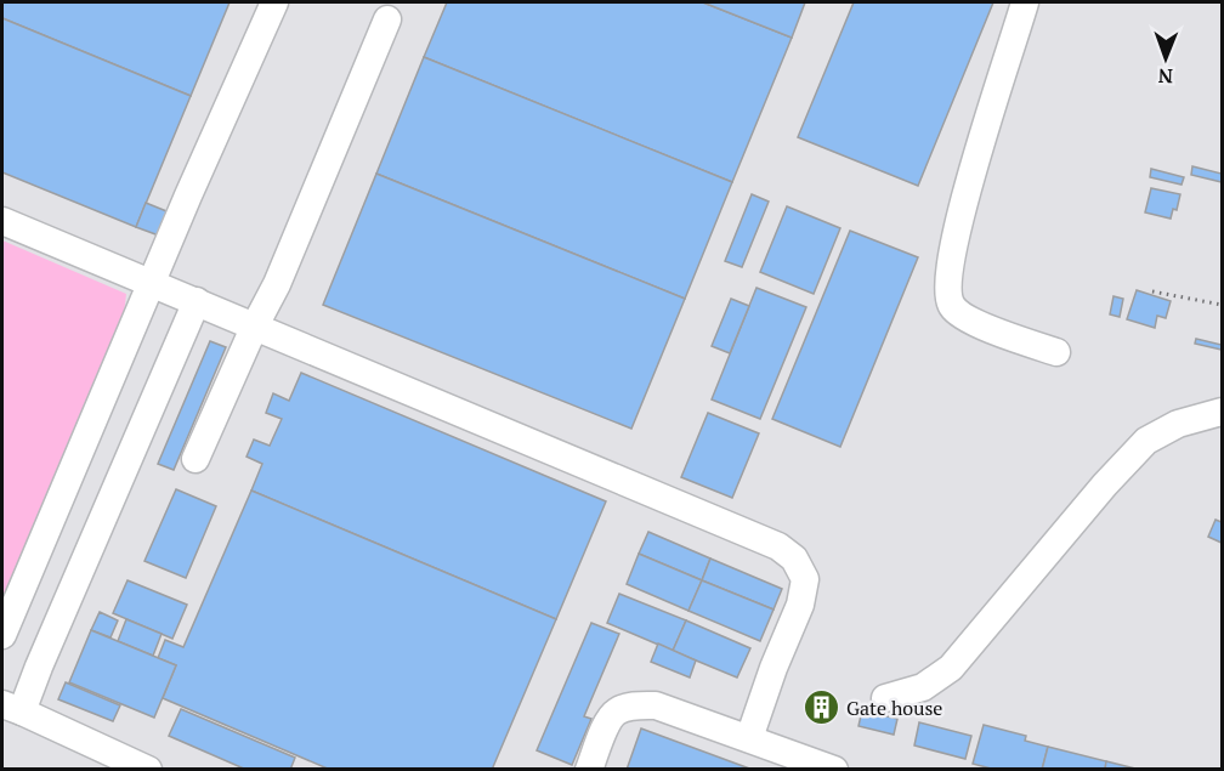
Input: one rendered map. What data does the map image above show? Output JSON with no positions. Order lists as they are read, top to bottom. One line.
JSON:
{"places":{"building":["Gate house"]},"north":"bottom"}
